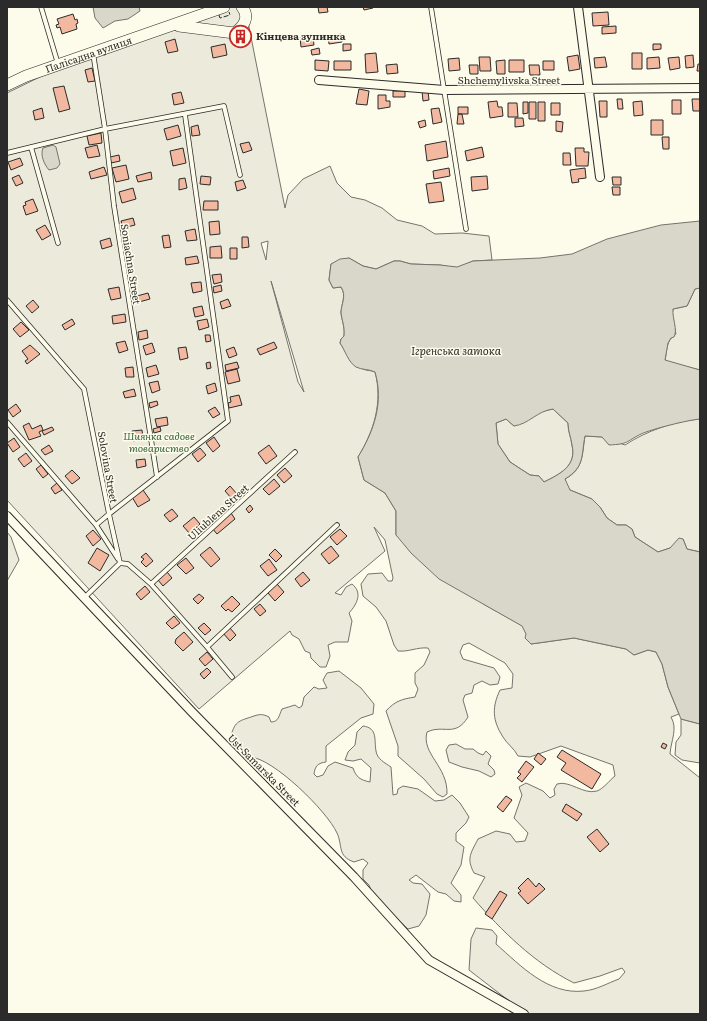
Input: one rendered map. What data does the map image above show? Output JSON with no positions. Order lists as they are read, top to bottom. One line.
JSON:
{"streets":{"street":["Палісадна вулиця","Shchemylivska Street","Ust-Samarska Street"],"lane":["Soniachna Street","Solovina Street","Uliublena Street"]},"crossings":[["Палісадна вулиця","Soniachna Street"]],"water":["Ігренська затока"],"parks":["Шиянка садове товариство"],"places":{"building":["Кінцева зупинка"]}}
